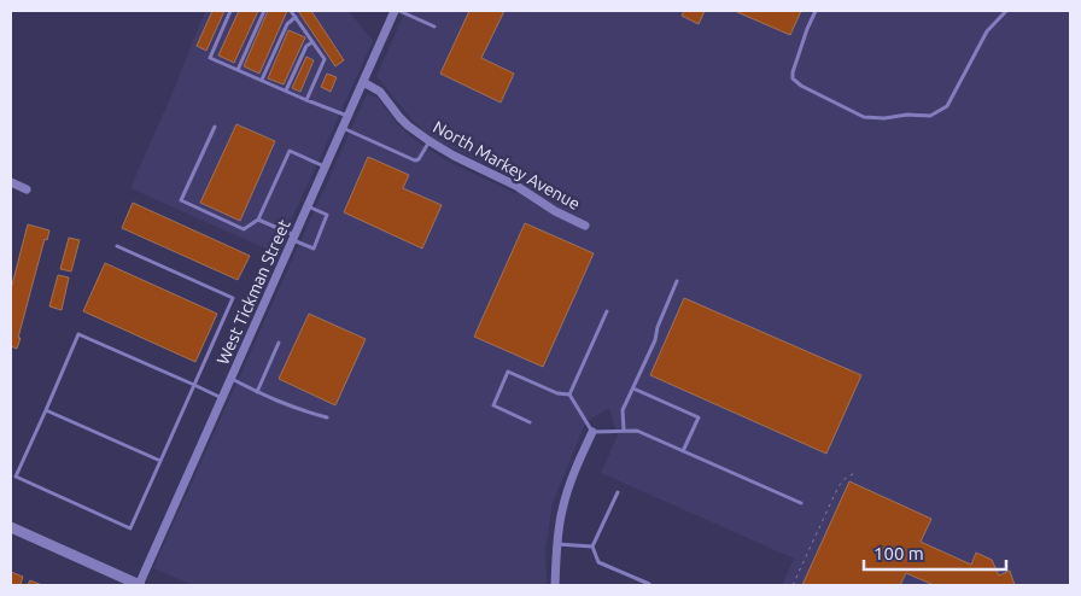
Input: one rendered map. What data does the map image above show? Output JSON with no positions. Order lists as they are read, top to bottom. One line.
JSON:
{"streets":{"street":["North Markey Avenue","West Tickman Street"]},"crossings":[["North Markey Avenue","West Tickman Street"]],"scale_bar":"100 m"}
